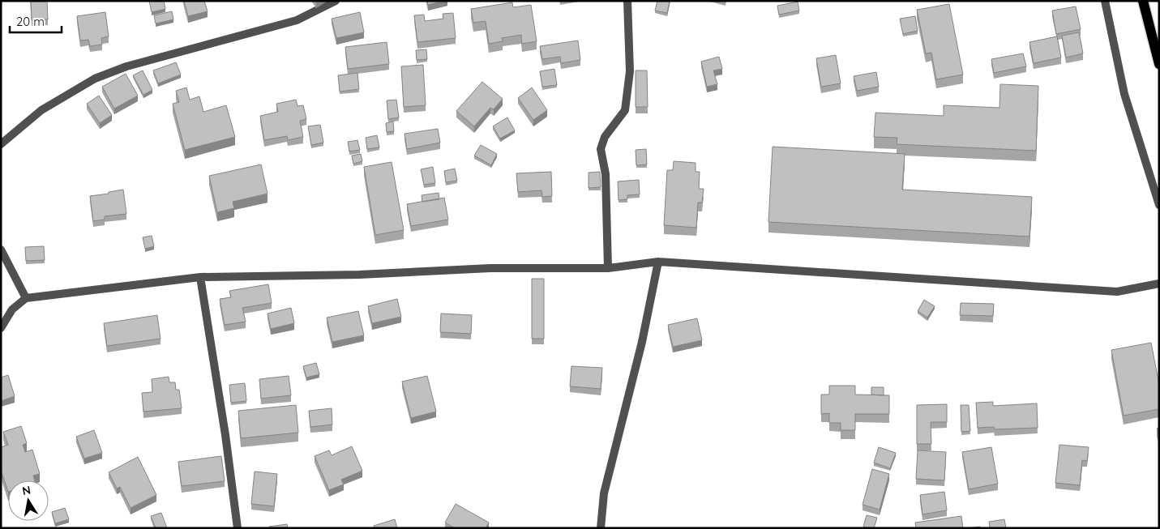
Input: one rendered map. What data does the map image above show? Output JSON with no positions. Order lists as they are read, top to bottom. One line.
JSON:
{"scale_bar":"20 m","north":"top"}
